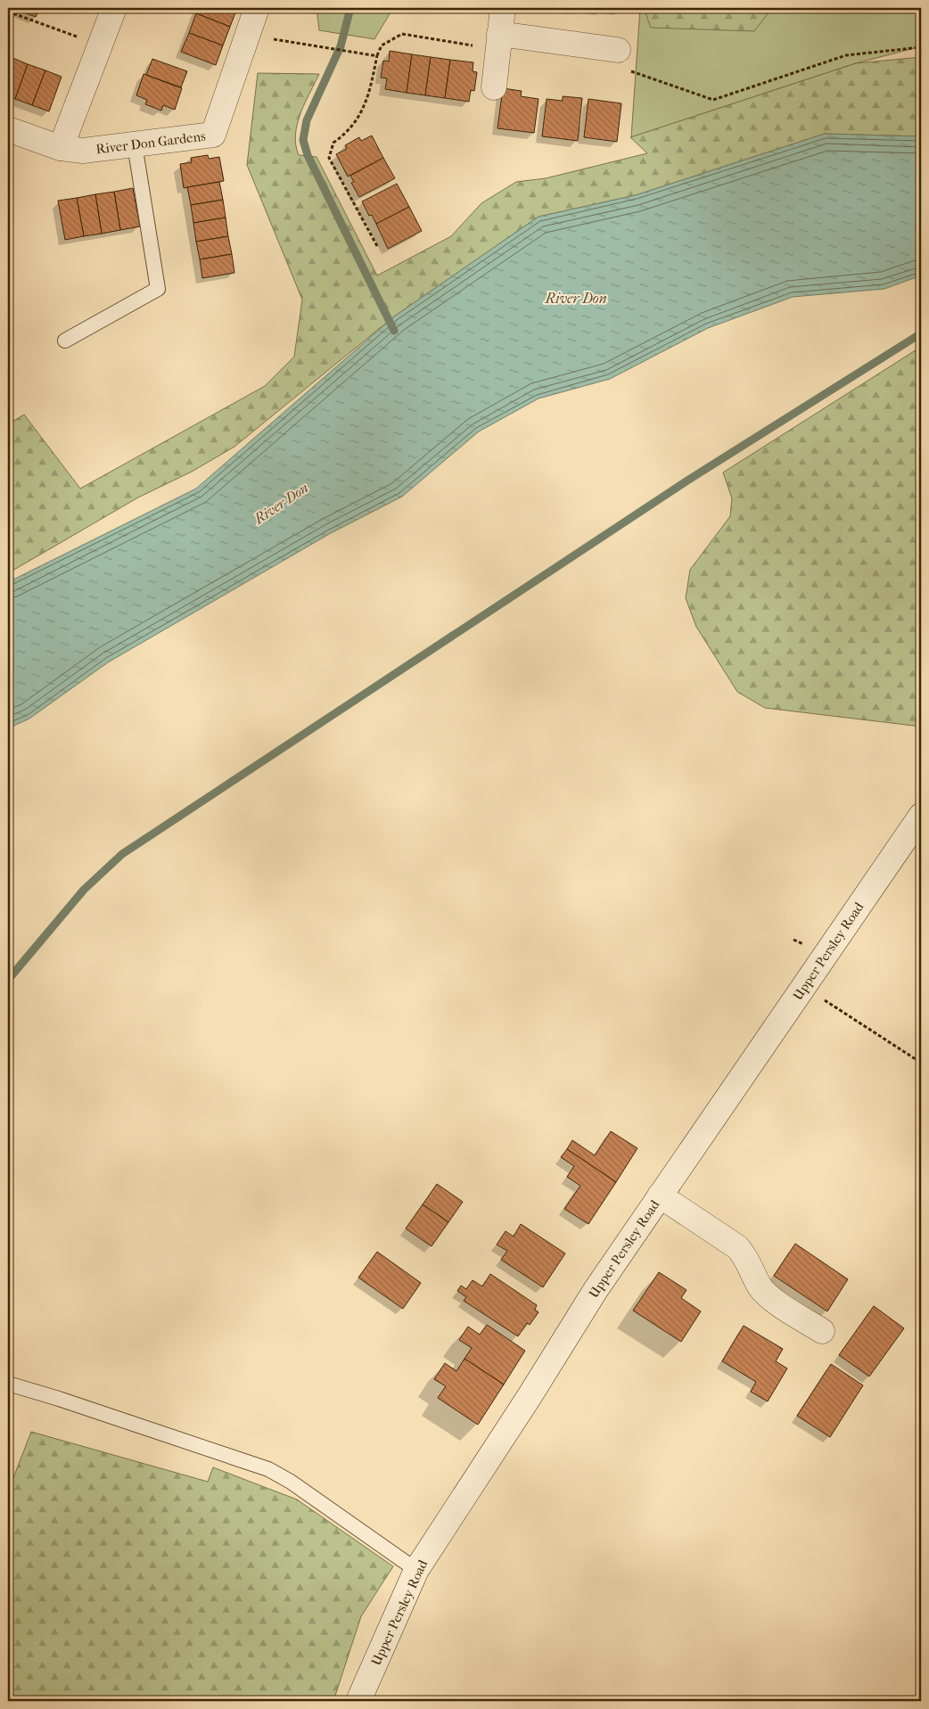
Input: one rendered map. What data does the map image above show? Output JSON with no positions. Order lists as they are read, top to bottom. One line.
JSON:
{"streets":{"street":["River Don Gardens","Upper Persley Road"]},"water":["River Don"]}
